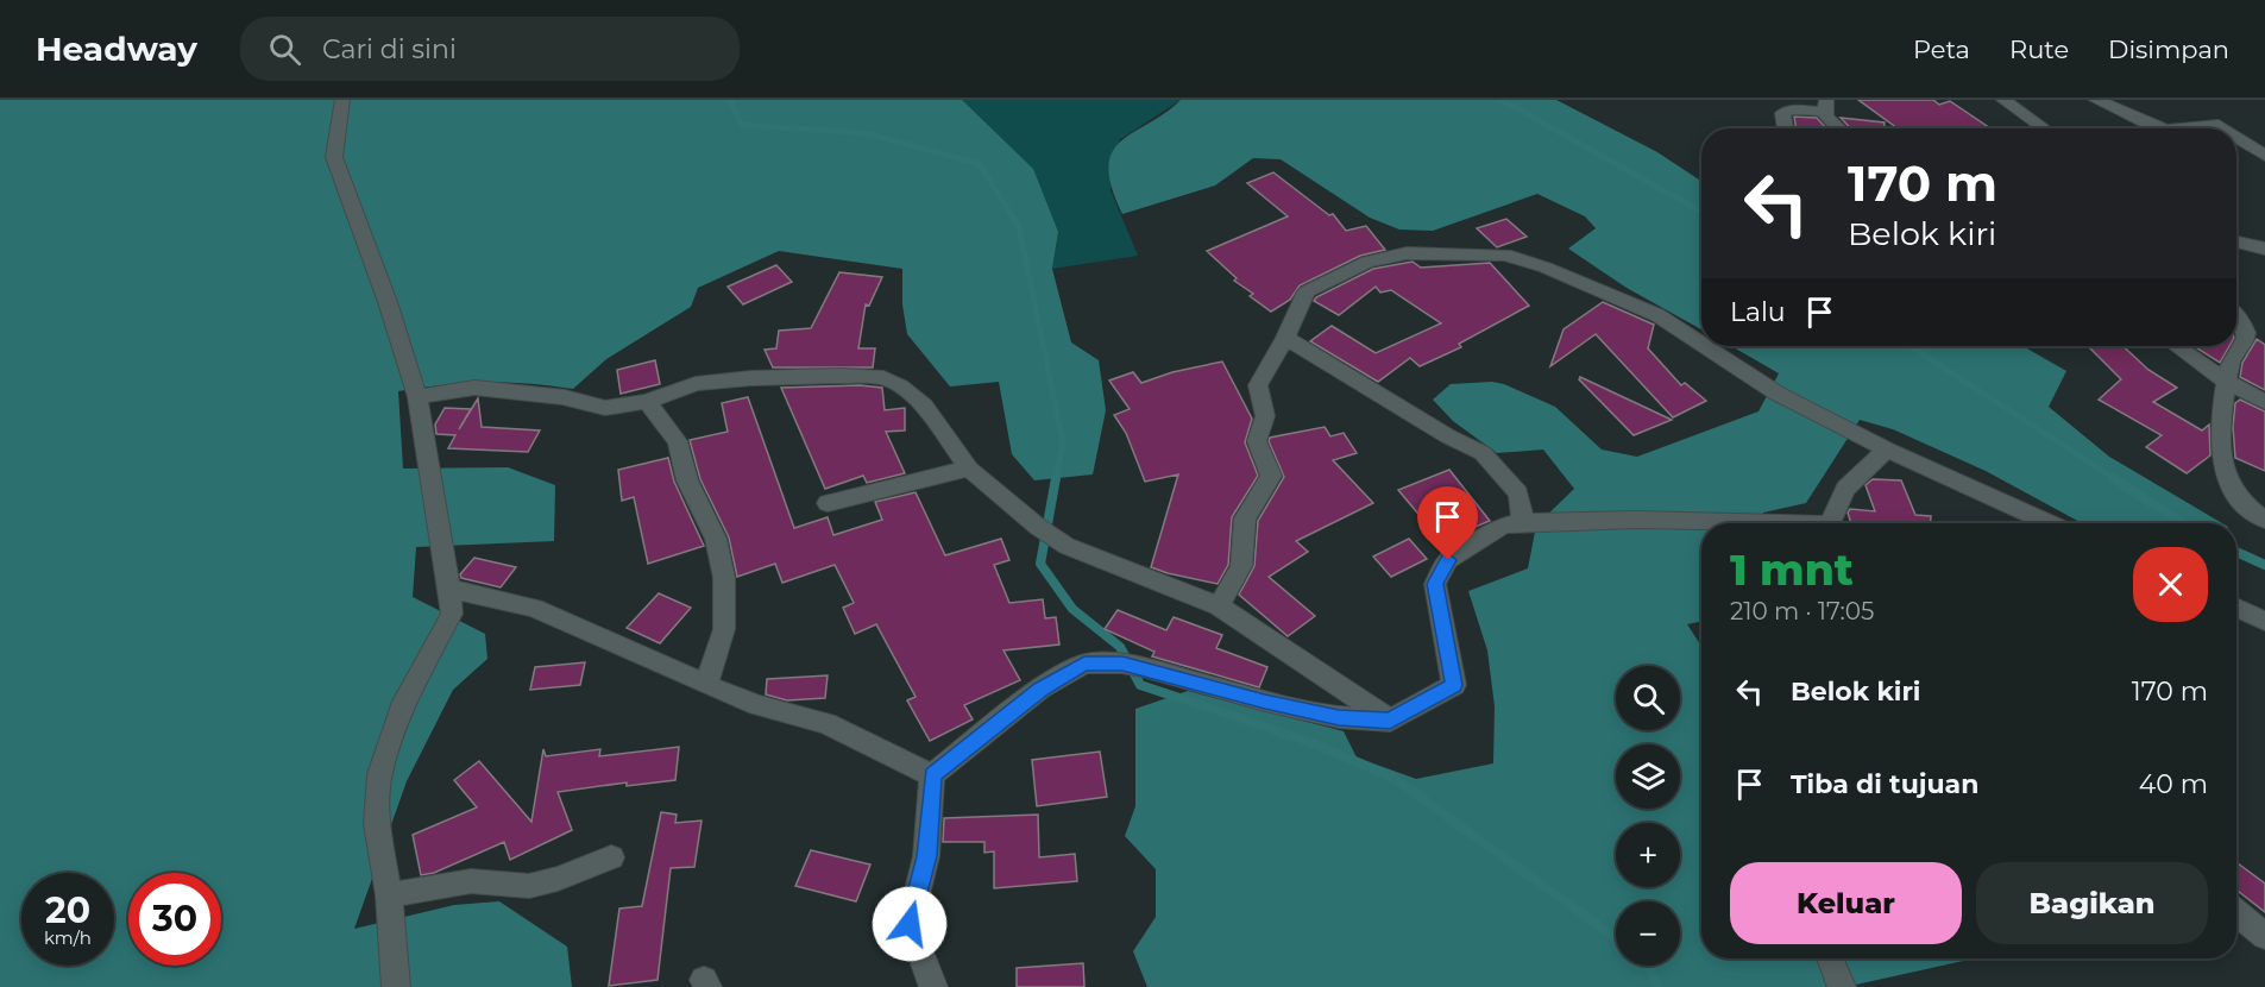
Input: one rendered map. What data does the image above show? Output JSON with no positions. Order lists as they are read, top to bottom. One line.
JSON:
{"page":{"header":"Headway","search":"Cari di sini","nav":["Peta","Rute","Disimpan"],"turn":["170 m","Belok kiri"],"then":"Lalu","heading":["1 mnt","210 m · 17:05"],"list":[{"name":"Belok kiri","value":"170 m"},{"name":"Tiba di tujuan","value":"40 m"}],"map_buttons":["+","−"],"buttons":["Keluar","Bagikan"],"speed":"20 km/h","limit":"30"}}
